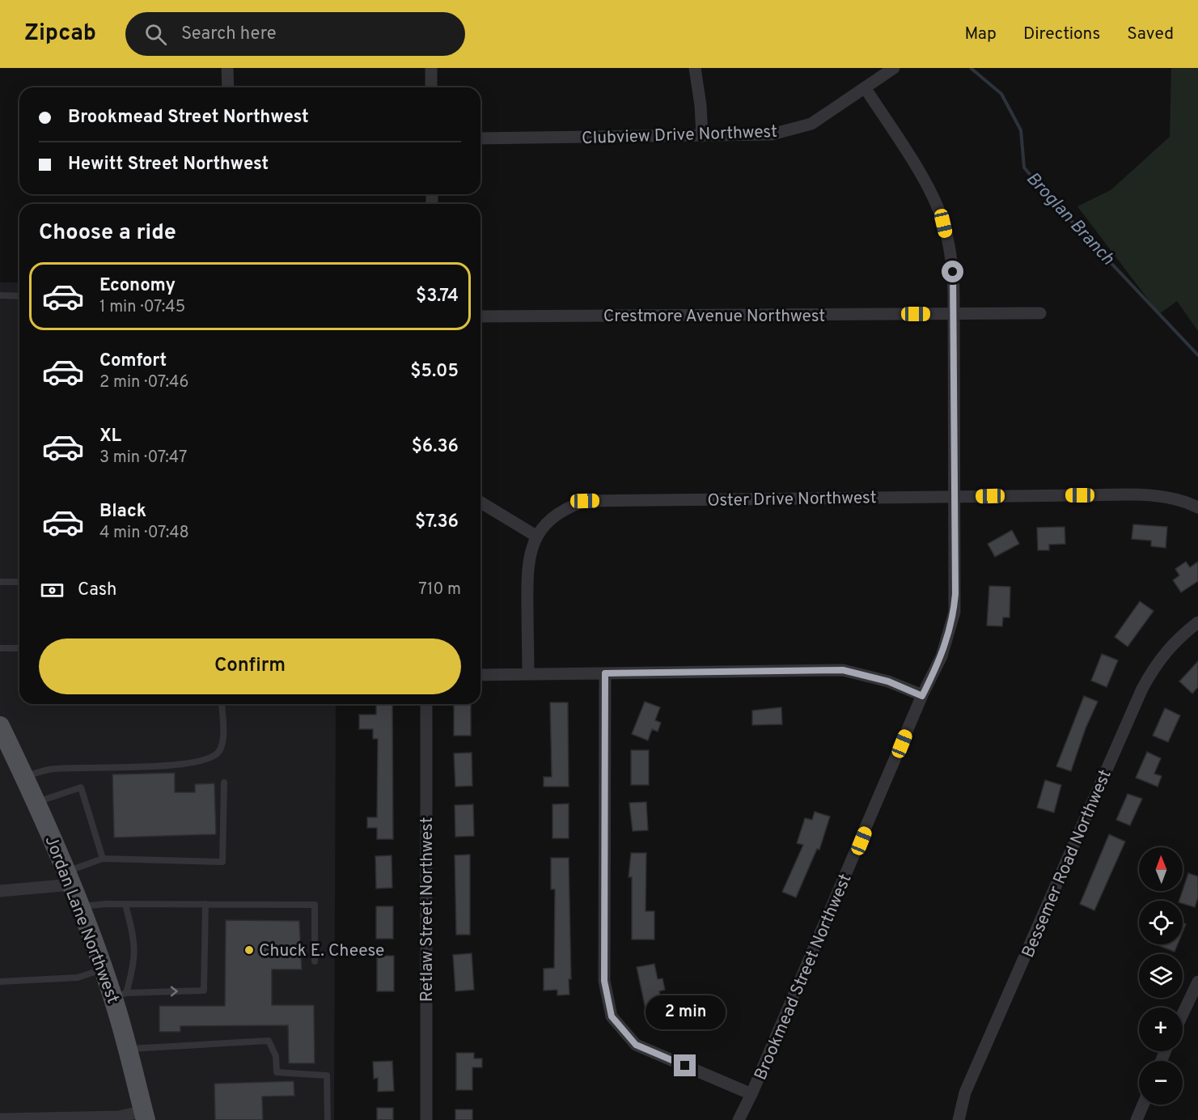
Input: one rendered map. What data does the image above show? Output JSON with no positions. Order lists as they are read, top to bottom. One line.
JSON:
{"streets":{"main road":["Jordan Lane Northwest"],"street":["Clubview Drive Northwest","Crestmore Avenue Northwest","Oster Drive Northwest","Bessemer Road Northwest","Retlaw Street Northwest","Brookmead Street Northwest"]},"crossings":[["Clubview Drive Northwest","Brookmead Street Northwest"],["Crestmore Avenue Northwest","Brookmead Street Northwest"],["Oster Drive Northwest","Brookmead Street Northwest"]],"water":["Broglan Branch"],"places":["Chuck E. Cheese"],"north":"top","page":{"header":"Zipcab","search":"Search here","nav":["Map","Directions","Saved"],"banner":["Brookmead Street Northwest","Hewitt Street Northwest"],"heading":"Choose a ride","list":[{"name":"Economy","note":"1 min · 07:45","value":"$3.74"},{"name":"Comfort","note":"2 min · 07:46","value":"$5.05"},{"name":"XL","note":"3 min · 07:47","value":"$6.36"},{"name":"Black","note":"4 min · 07:48","value":"$7.36"}],"pay":["Cash","710 m"],"buttons":"Confirm","map_buttons":["+","−"],"bubble":"2 min"}}
